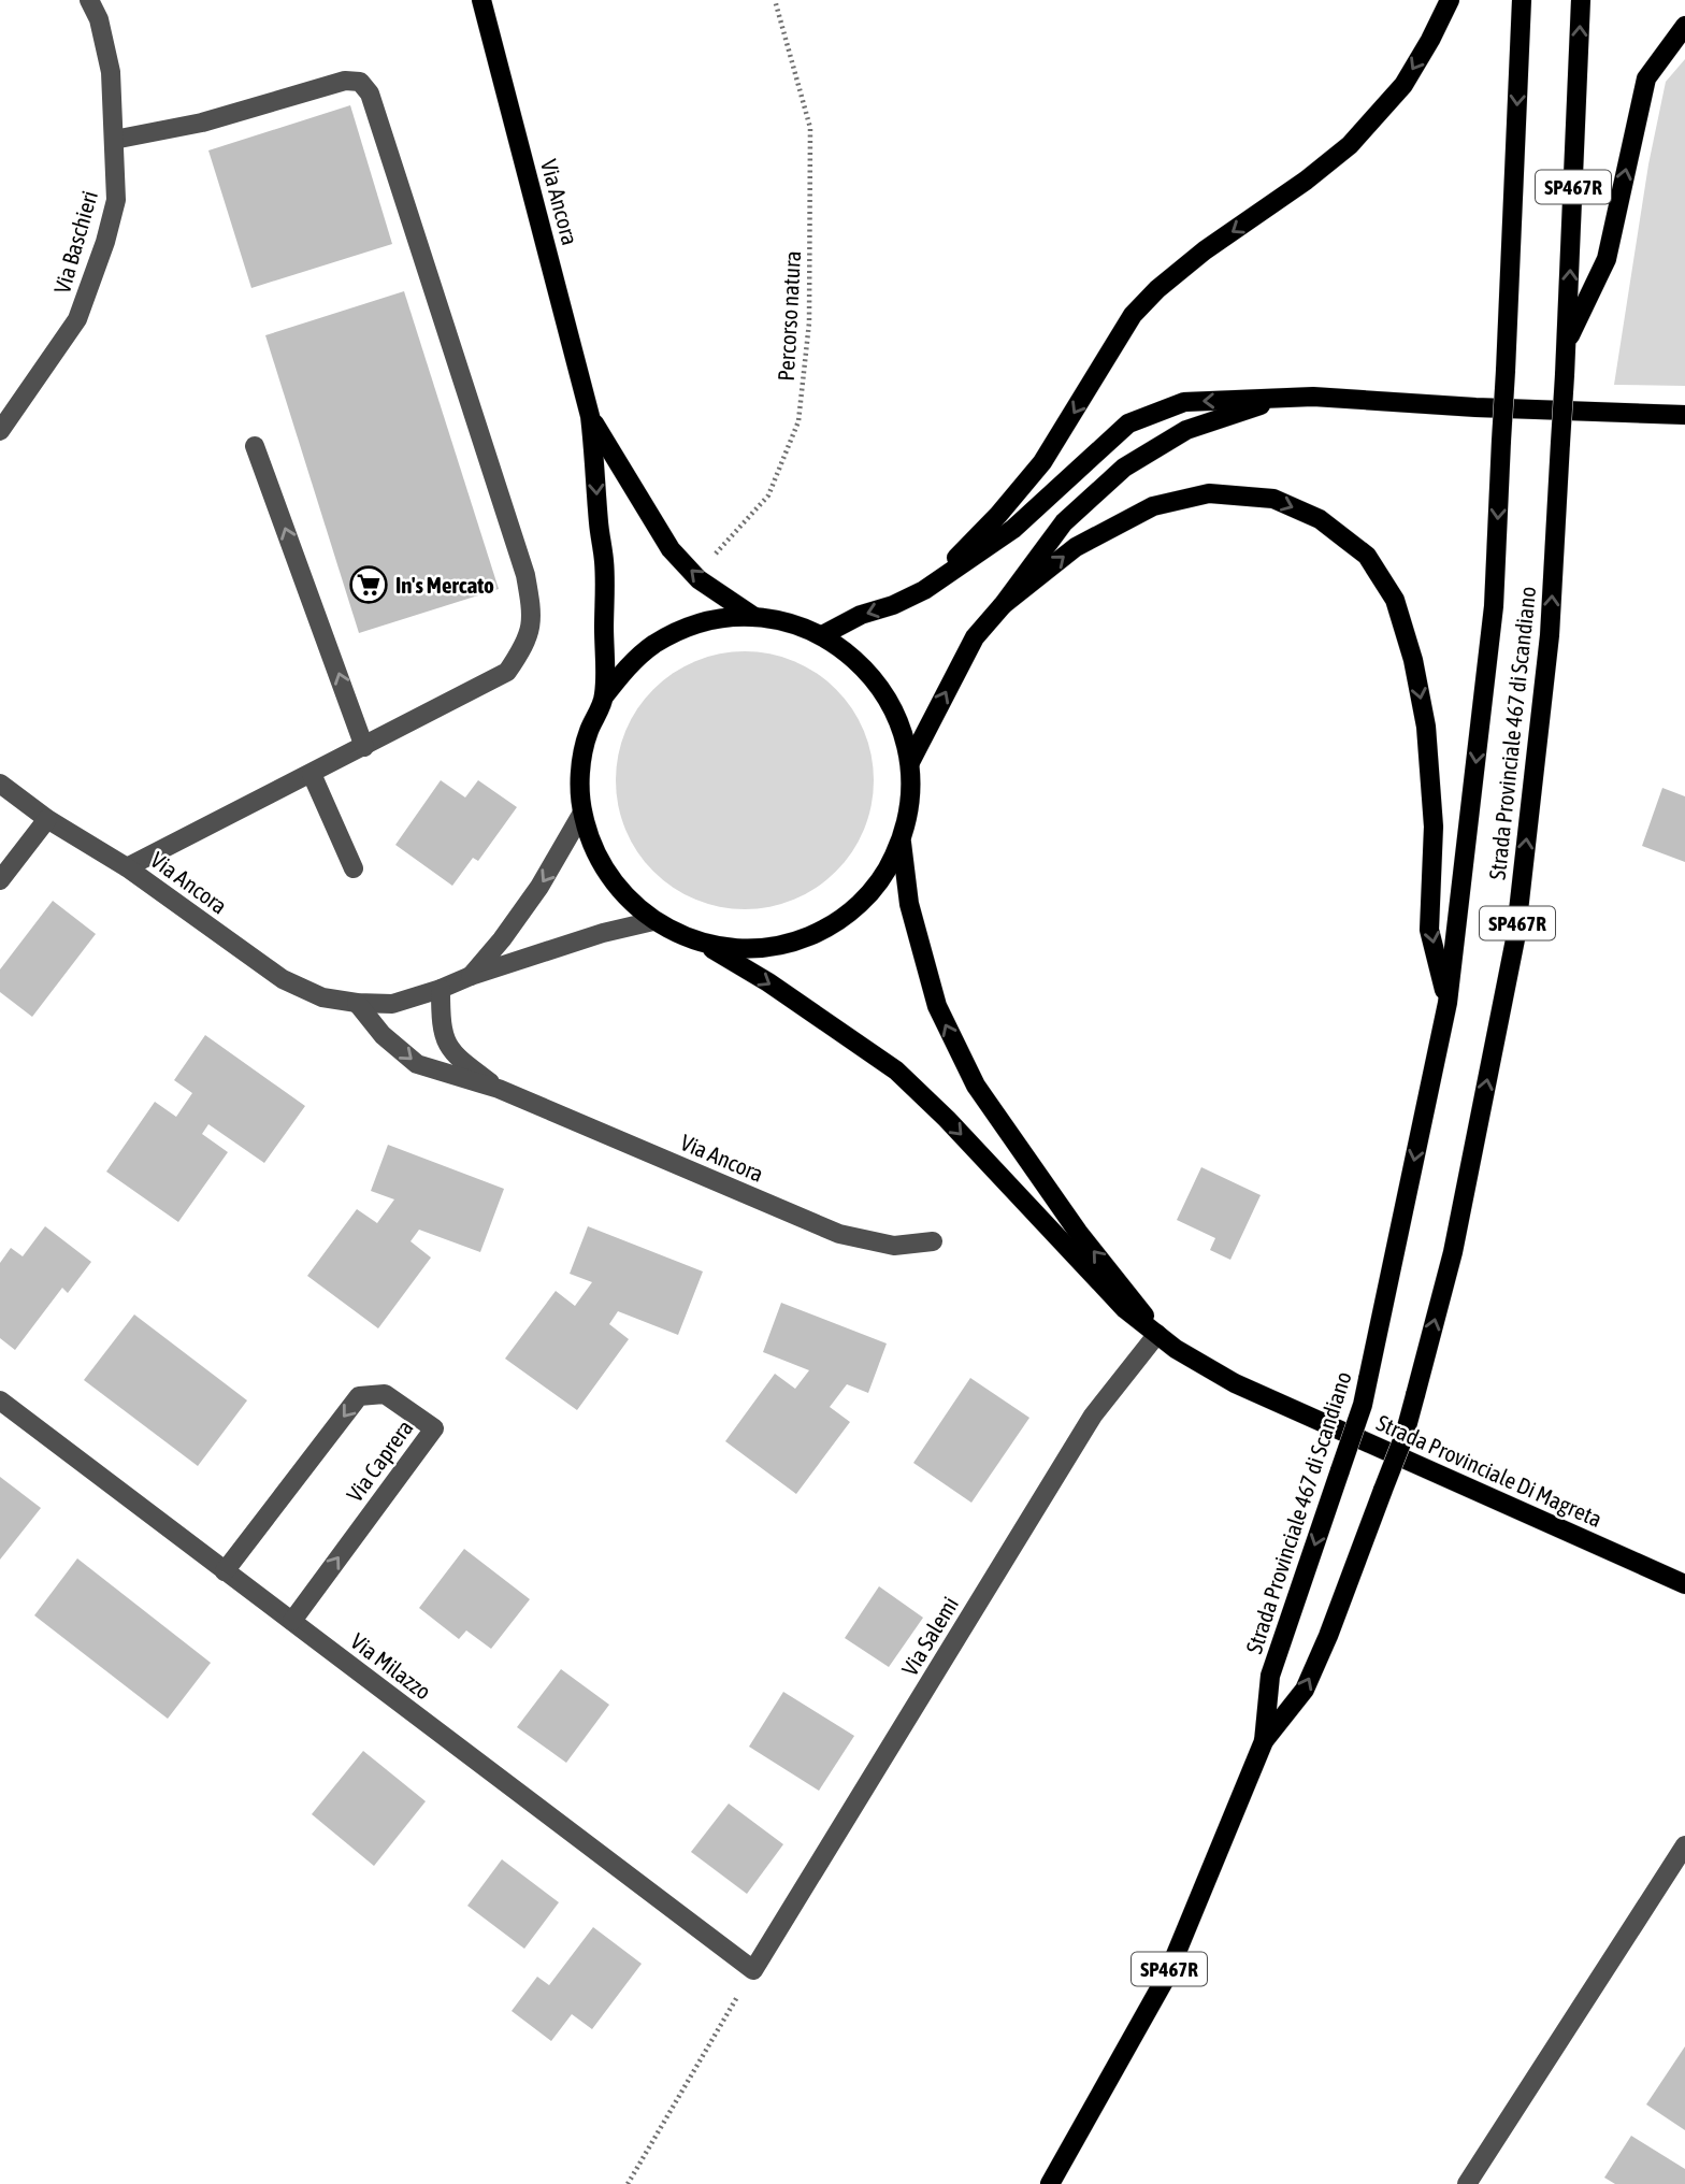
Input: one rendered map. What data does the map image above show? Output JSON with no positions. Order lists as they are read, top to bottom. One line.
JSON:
{"streets":{"main road":["SP467R","Via Ancora","Strada Provinciale 467 di Scandiano","Strada Provinciale Di Magreta"],"street":["Via Baschieri","Via Caprera","Via Salemi","Via Milazzo"],"path":["Percorso natura"]},"crossings":[["Via Caprera","Via Milazzo"],["Strada Provinciale Di Magreta","Via Salemi"],["Via Salemi","Via Milazzo"]],"places":{"supermarket":["In's Mercato"]}}
